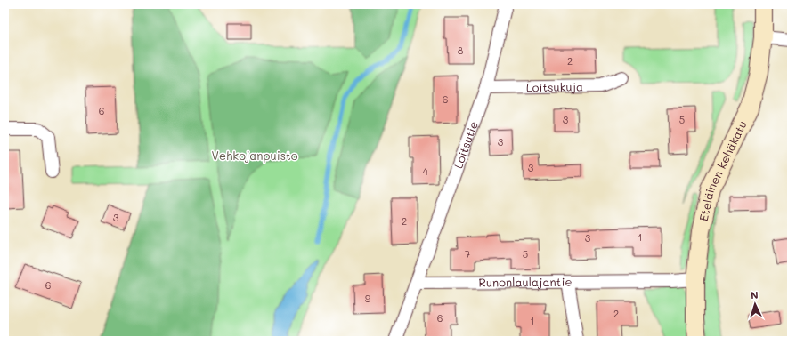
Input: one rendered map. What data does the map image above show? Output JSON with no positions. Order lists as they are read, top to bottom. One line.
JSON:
{"streets":{"street":["Loitsukuja","Loitsutie","Eteläinen kehäkatu","Runonlaulajantie"]},"crossings":[["Loitsukuja","Loitsutie"],["Loitsutie","Runonlaulajantie"],["Eteläinen kehäkatu","Runonlaulajantie"]],"parks":["Vehkojanpuisto"],"house_numbers":["8","2","6","6","3","5","3","3","4","3","2","1","3","7","5","6","9","2","6","1"],"north":"top"}
